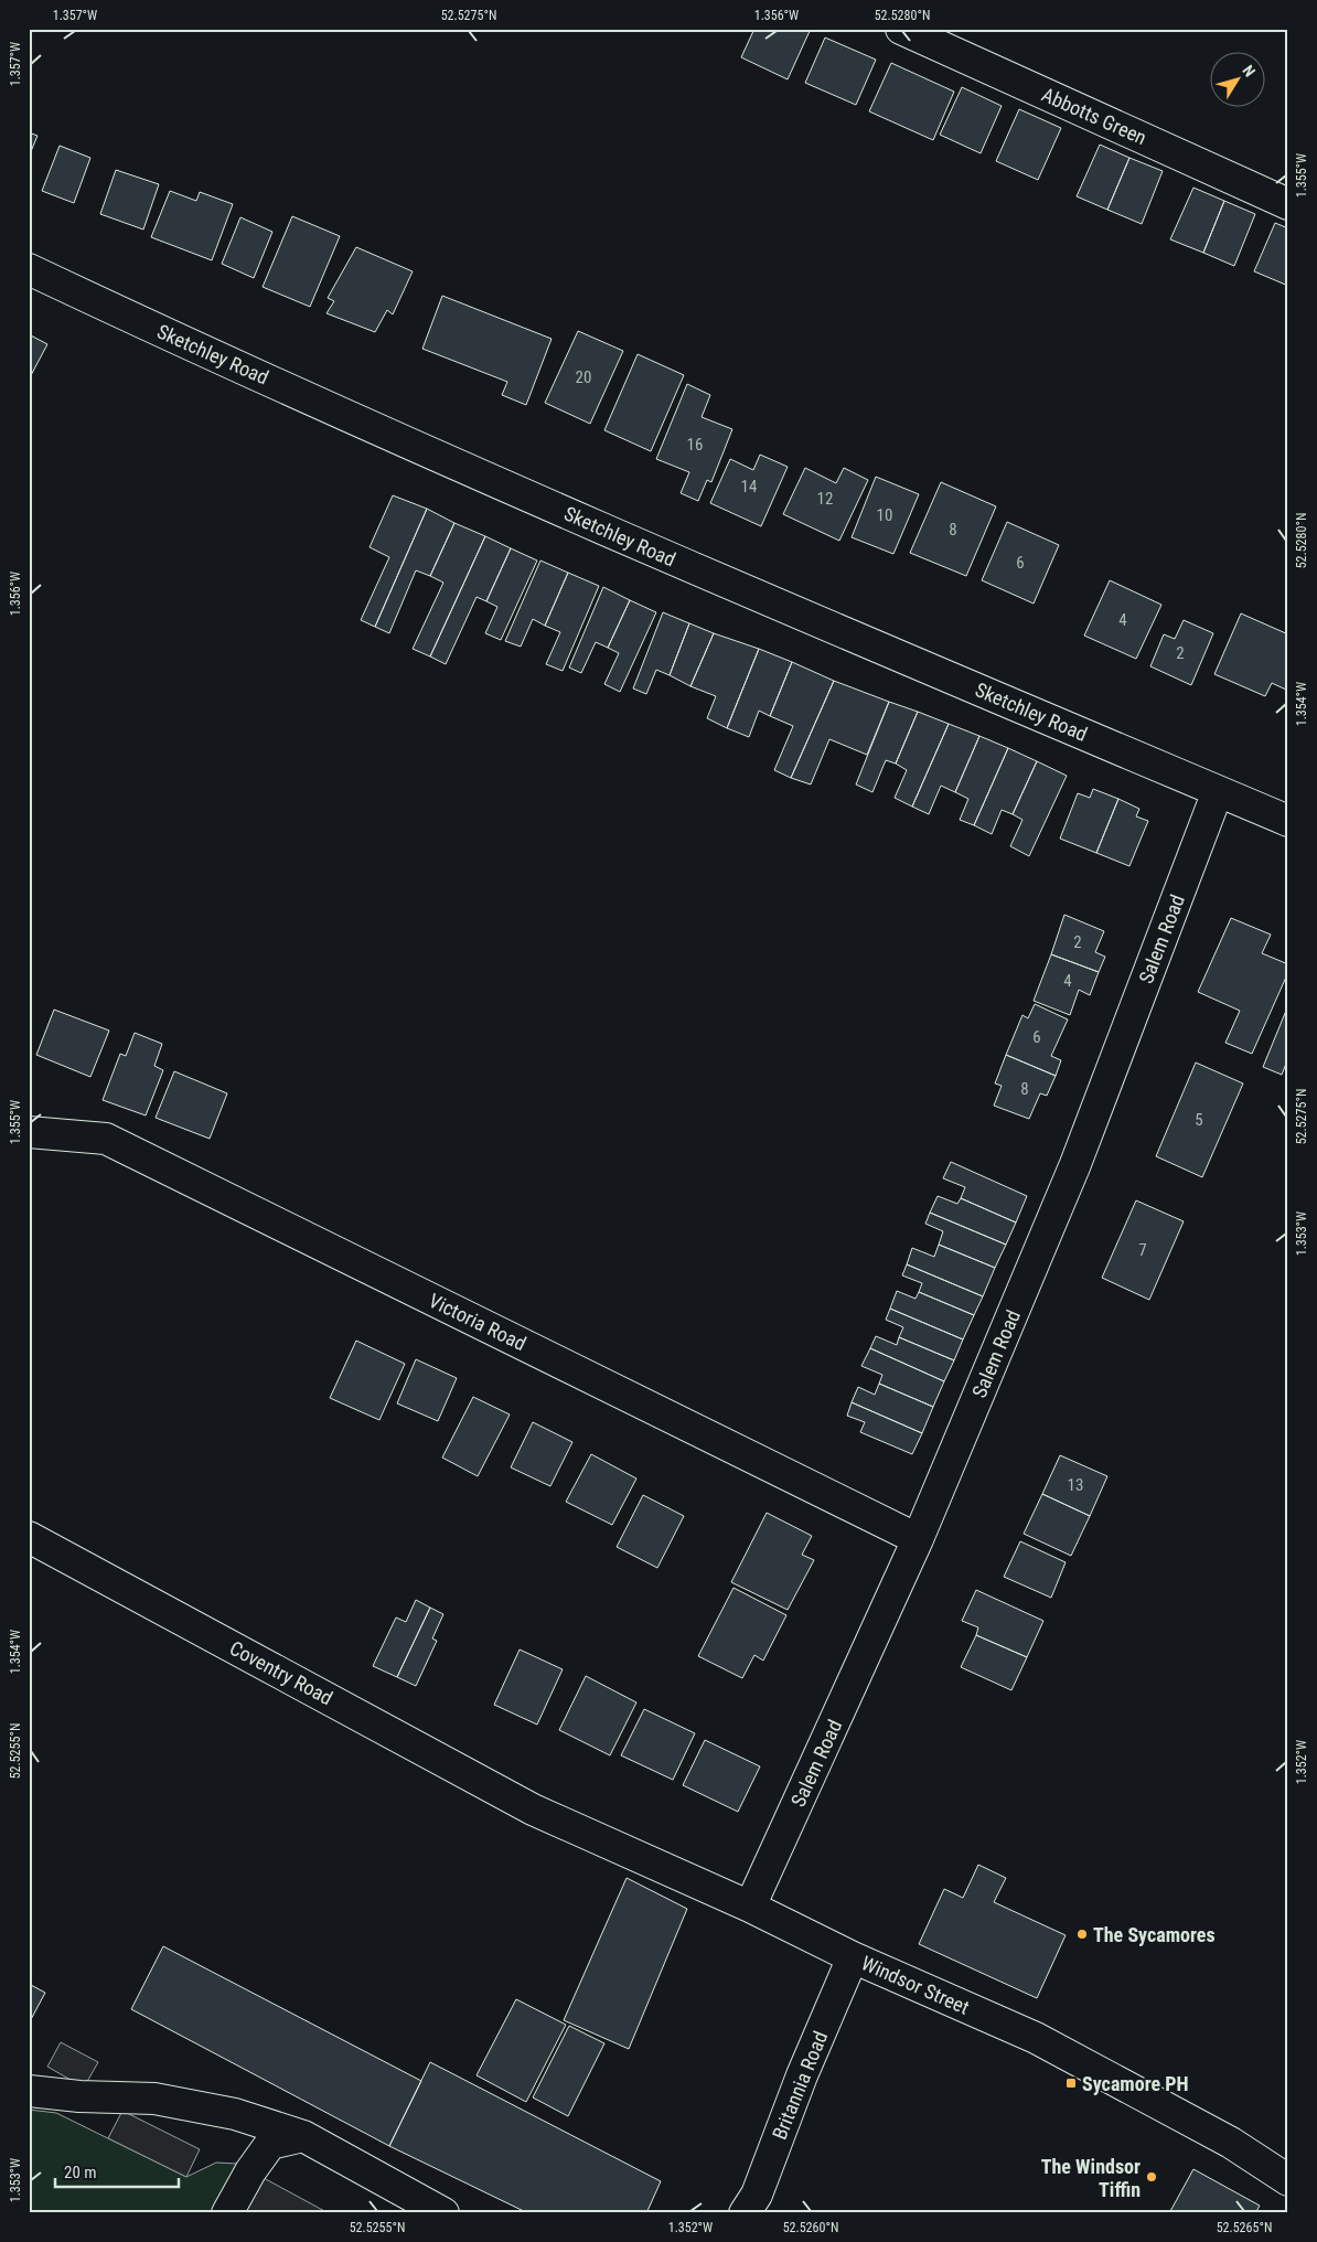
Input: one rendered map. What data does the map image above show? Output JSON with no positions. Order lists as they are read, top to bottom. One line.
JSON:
{"streets":{"street":["Abbotts Green","Sketchley Road","Salem Road","Victoria Road","Coventry Road","Windsor Street","Britannia Road"]},"crossings":[["Sketchley Road","Salem Road"],["Salem Road","Victoria Road"],["Salem Road","Windsor Street"],["Coventry Road","Windsor Street"],["Windsor Street","Britannia Road"]],"places":{"other":["The Sycamores","The Windsor Tiffin"],"transit":["Sycamore PH"]},"house_numbers":["20","16","14","12","10","8","6","4","2","2","4","6","8","5","7","13"],"scale_bar":"20 m","north":"top right","coordinates":["1.357°W","52.5275°N","1.356°W","52.5280°N","1.355°W","1.354°W","1.353°W","52.5255°N","1.352°W","52.5260°N","52.5265°N"]}
